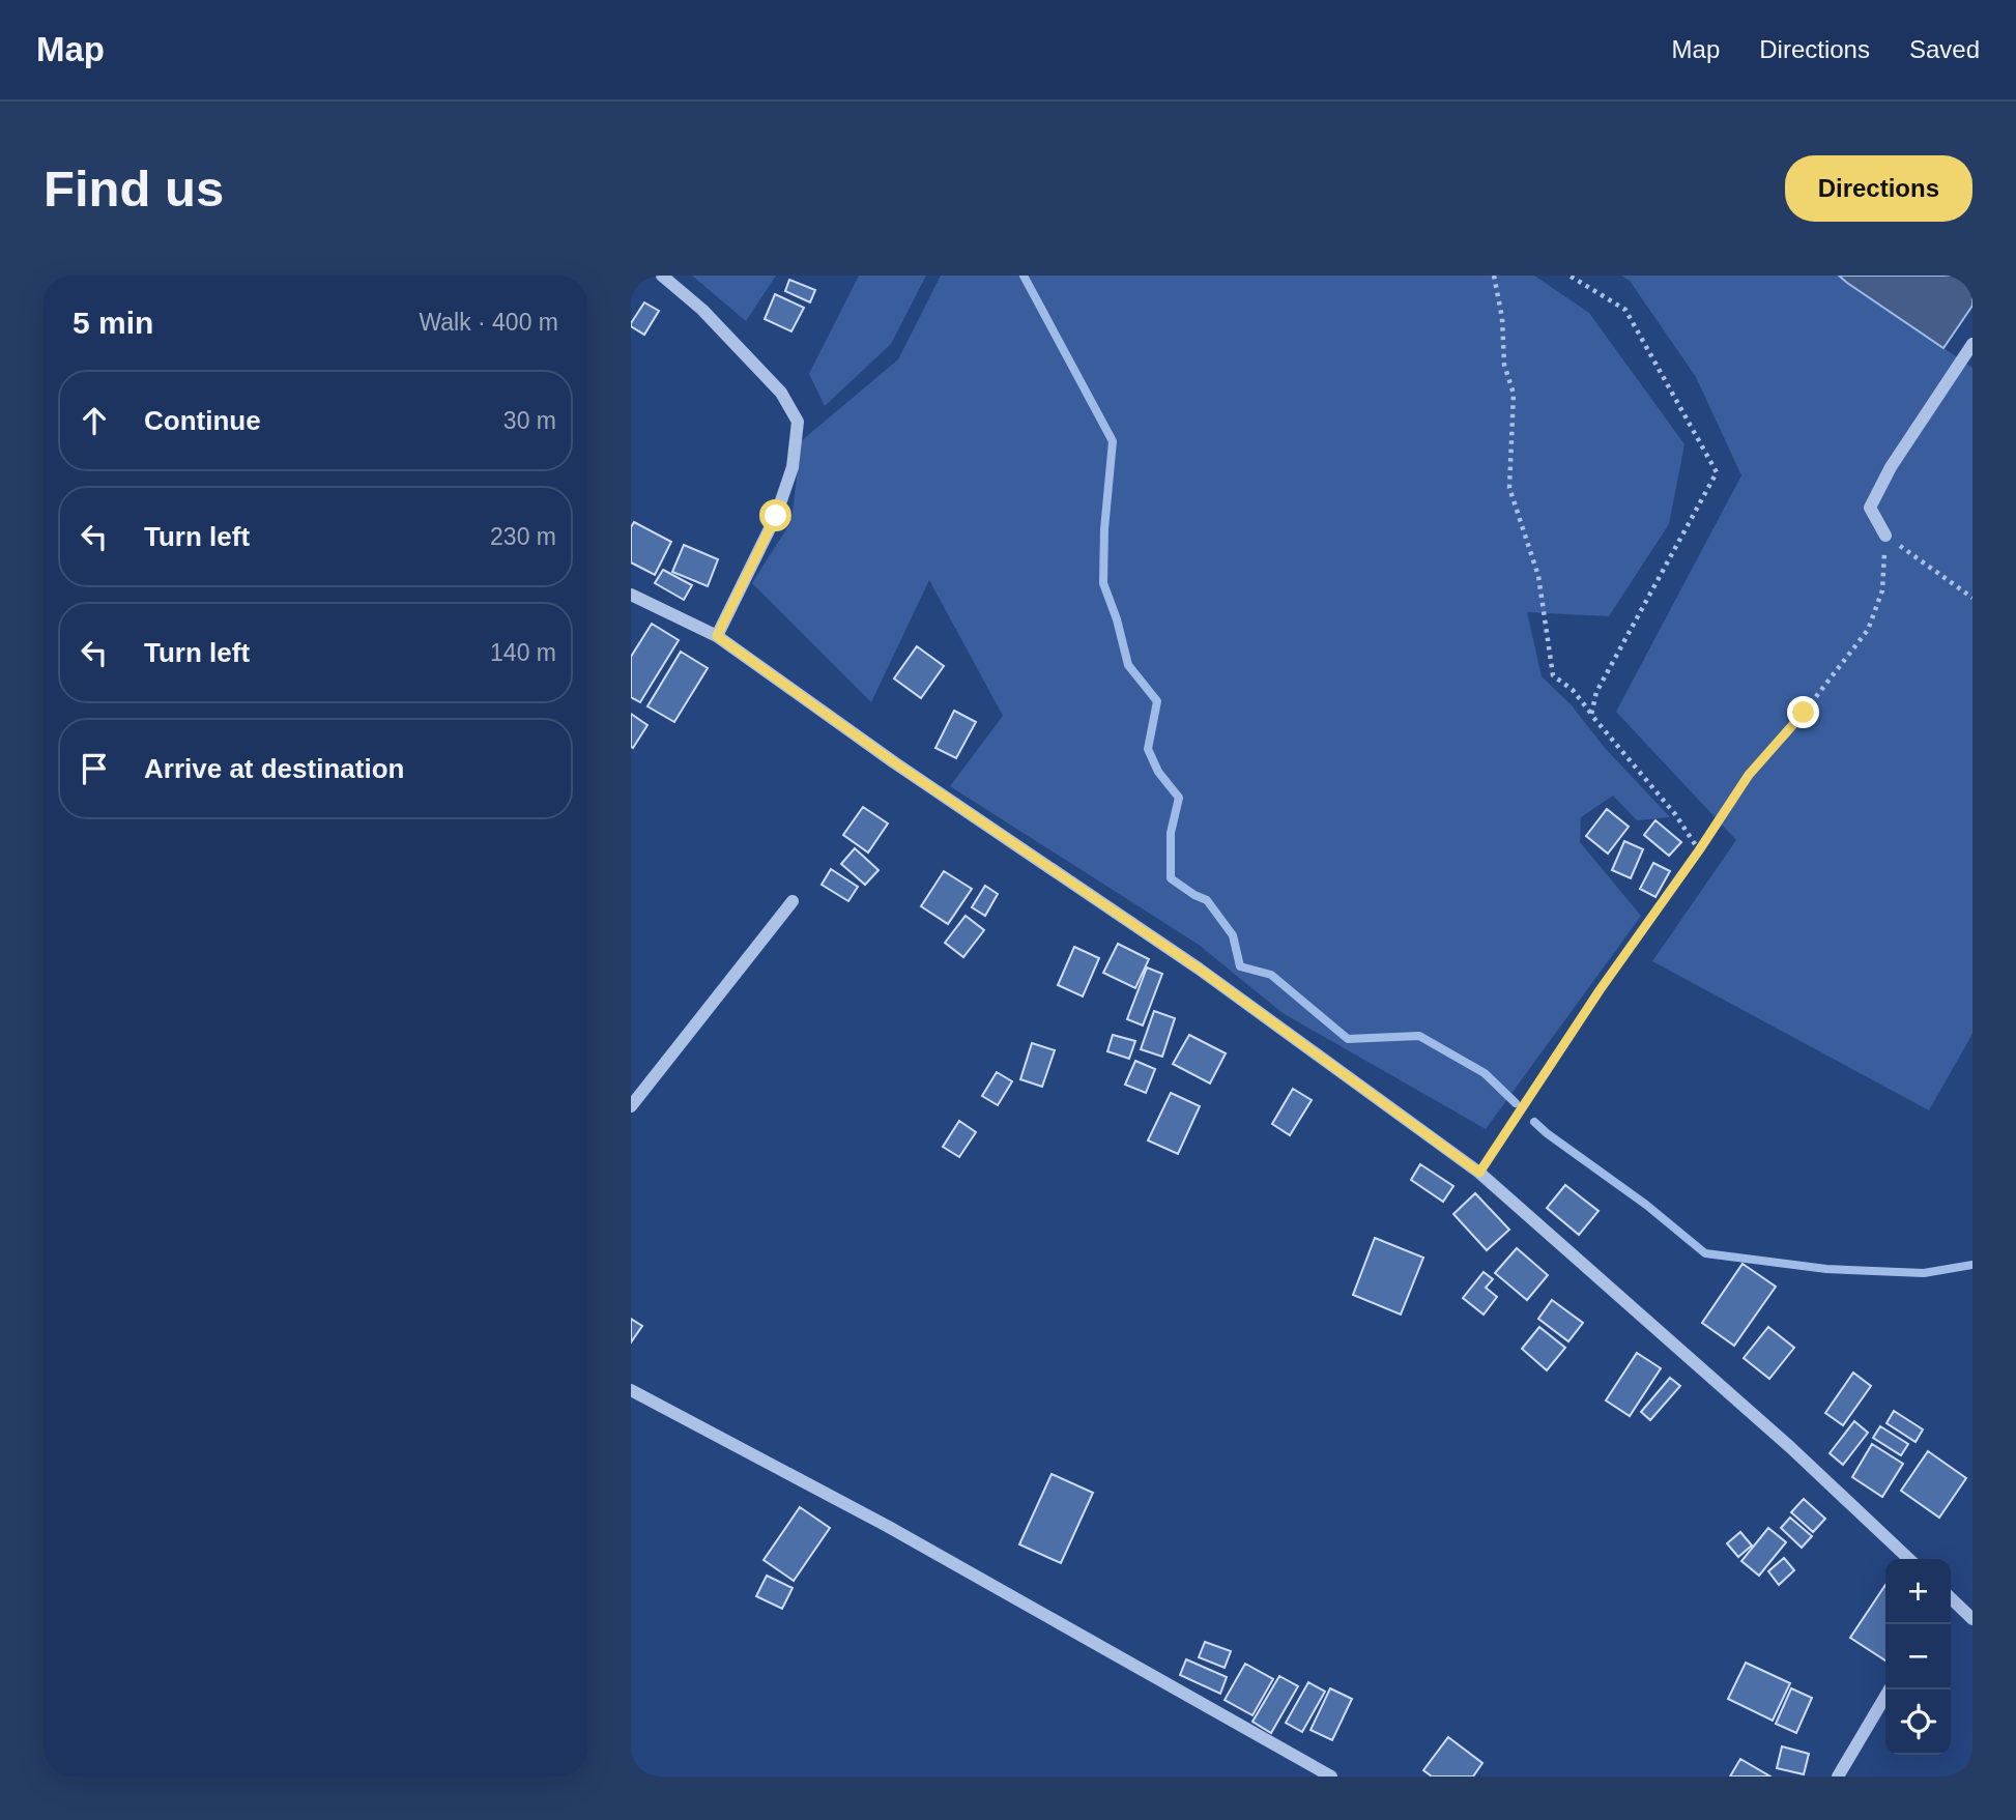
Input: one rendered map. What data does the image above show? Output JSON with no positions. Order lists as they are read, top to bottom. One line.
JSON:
{"page":{"header":"Map","nav":["Map","Directions","Saved"],"buttons":"Directions","title":"Find us","heading":["5 min","Walk · 400 m"],"list":[["Continue","30 m"],["Turn left","230 m"],["Turn left","140 m"],"Arrive at destination"],"map_buttons":["+","−"]}}
